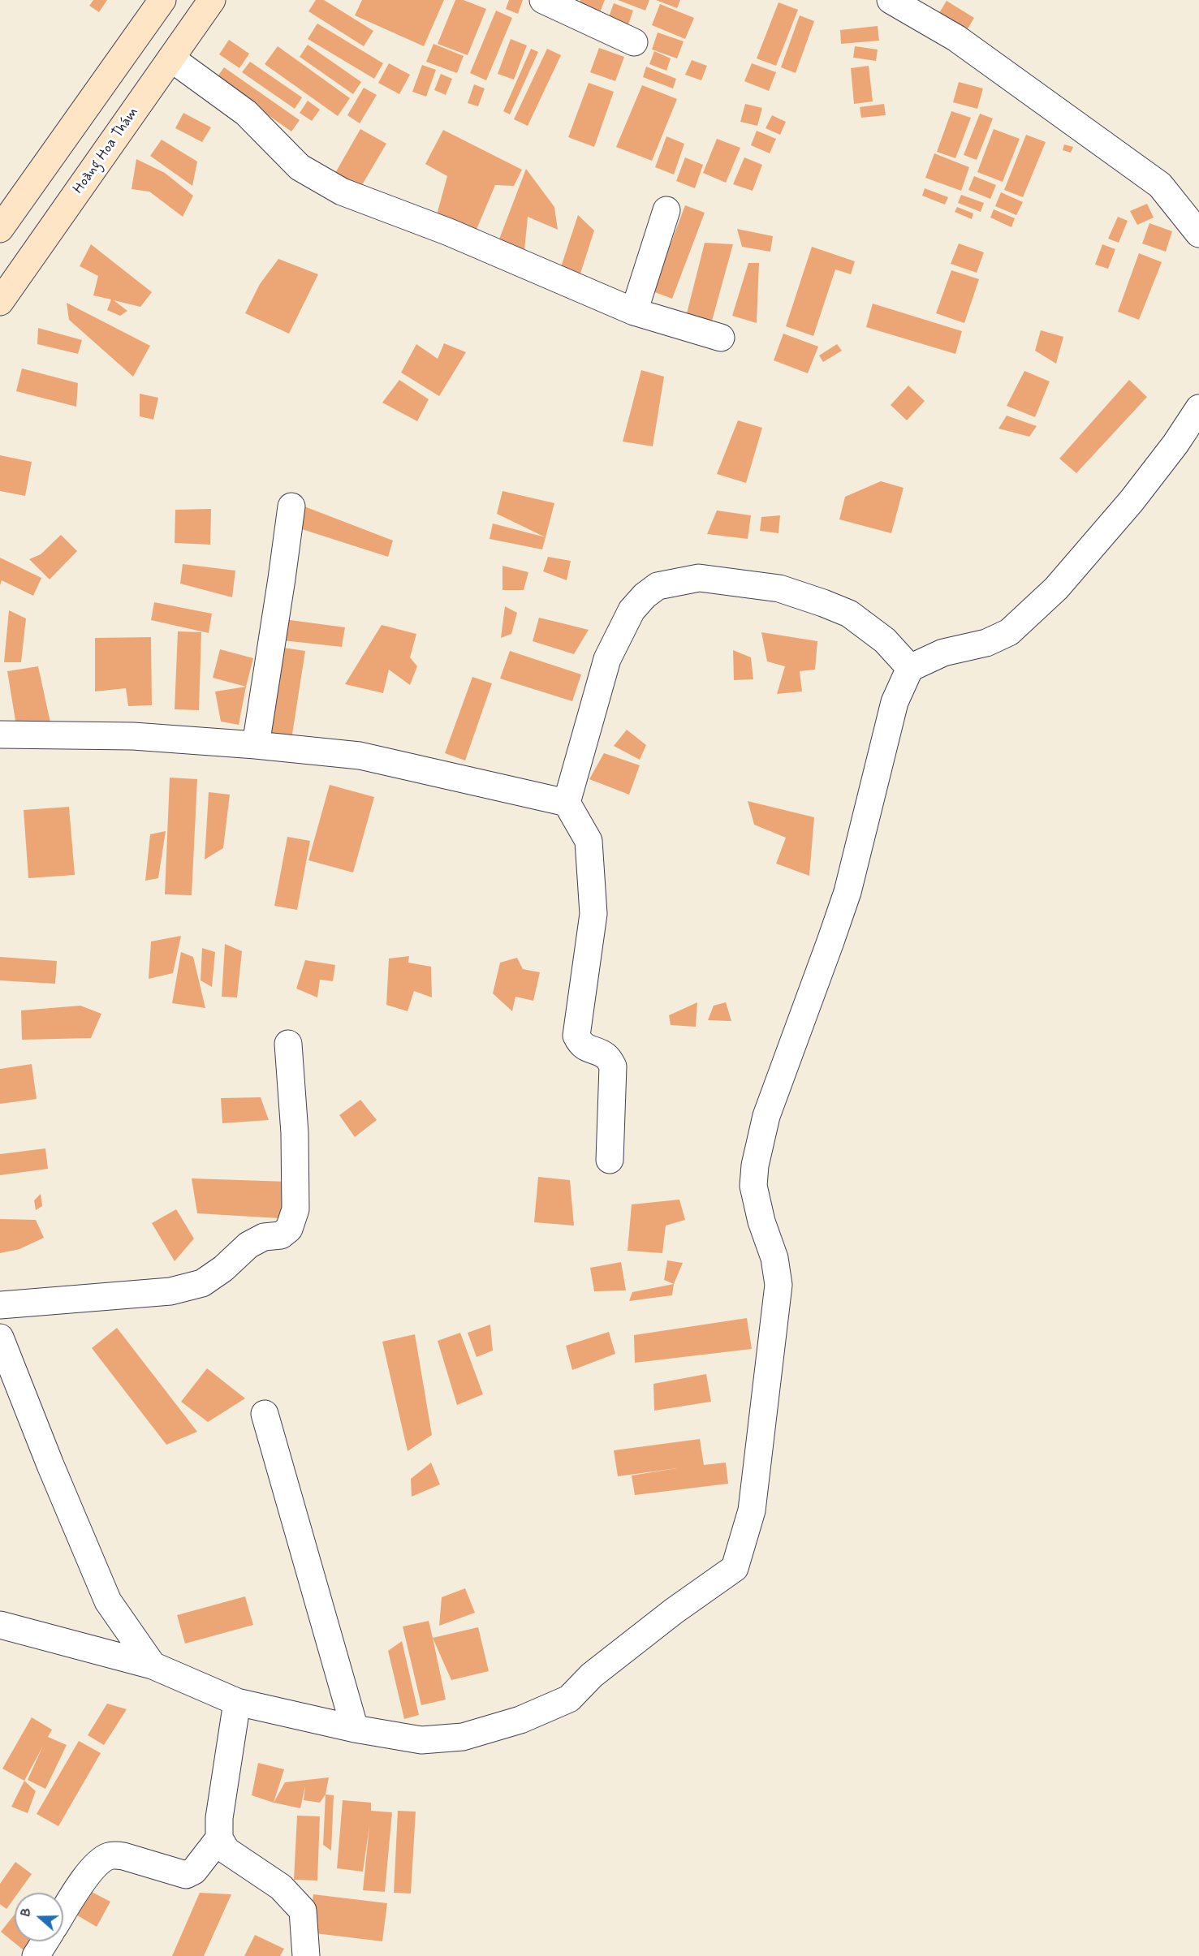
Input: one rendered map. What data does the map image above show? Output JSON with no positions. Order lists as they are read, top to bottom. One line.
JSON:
{"streets":{"main road":["Hoàng Hoa Thám"]},"north":"left"}
